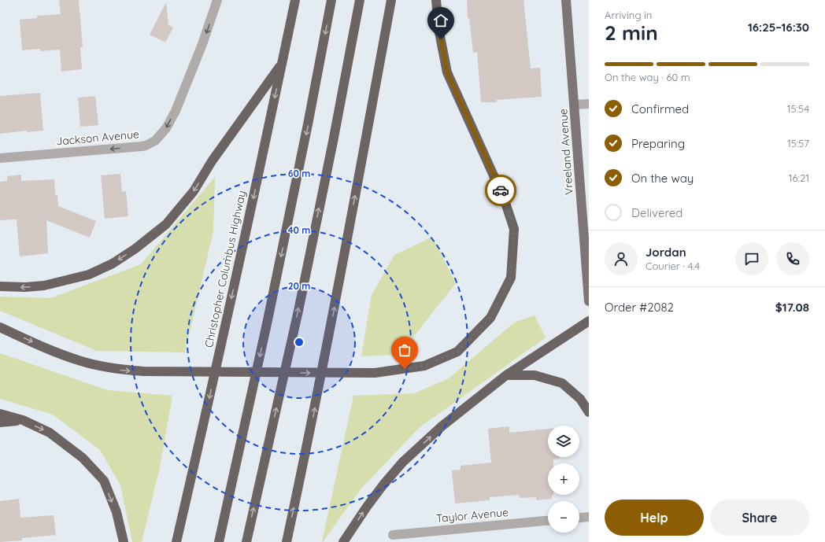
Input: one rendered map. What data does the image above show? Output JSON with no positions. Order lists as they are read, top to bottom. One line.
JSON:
{"streets":{"highway":["Christopher Columbus Highway"],"main road":["Vreeland Avenue"],"street":["Jackson Avenue","Taylor Avenue"]},"one_way":["Jackson Avenue"],"page":{"heading":["2 min","Arriving in","16:25–16:30"],"panel":["Jordan","Courier · 4.4","Order #2082","$17.08"],"bar":"On the way · 60 m","list":[["Confirmed","15:54"],["Preparing","15:57"],["On the way","16:21"],"Delivered"],"map_buttons":["+","−"],"buttons":["Help","Share"]},"rings":["60 m","40 m","20 m"]}
